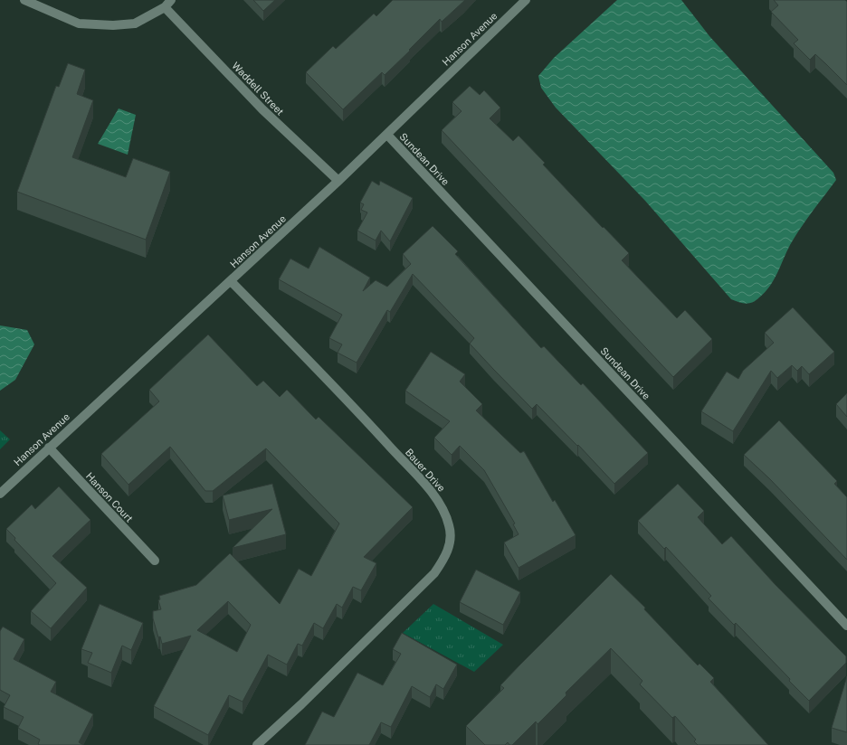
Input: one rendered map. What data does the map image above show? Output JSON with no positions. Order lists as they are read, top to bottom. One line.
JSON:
{"streets":{"lane":["Hanson Avenue","Waddell Street","Sundean Drive","Bauer Drive","Hanson Court"]},"crossings":[["Hanson Avenue","Waddell Street"],["Hanson Avenue","Sundean Drive"],["Hanson Avenue","Bauer Drive"],["Hanson Avenue","Hanson Court"]]}
